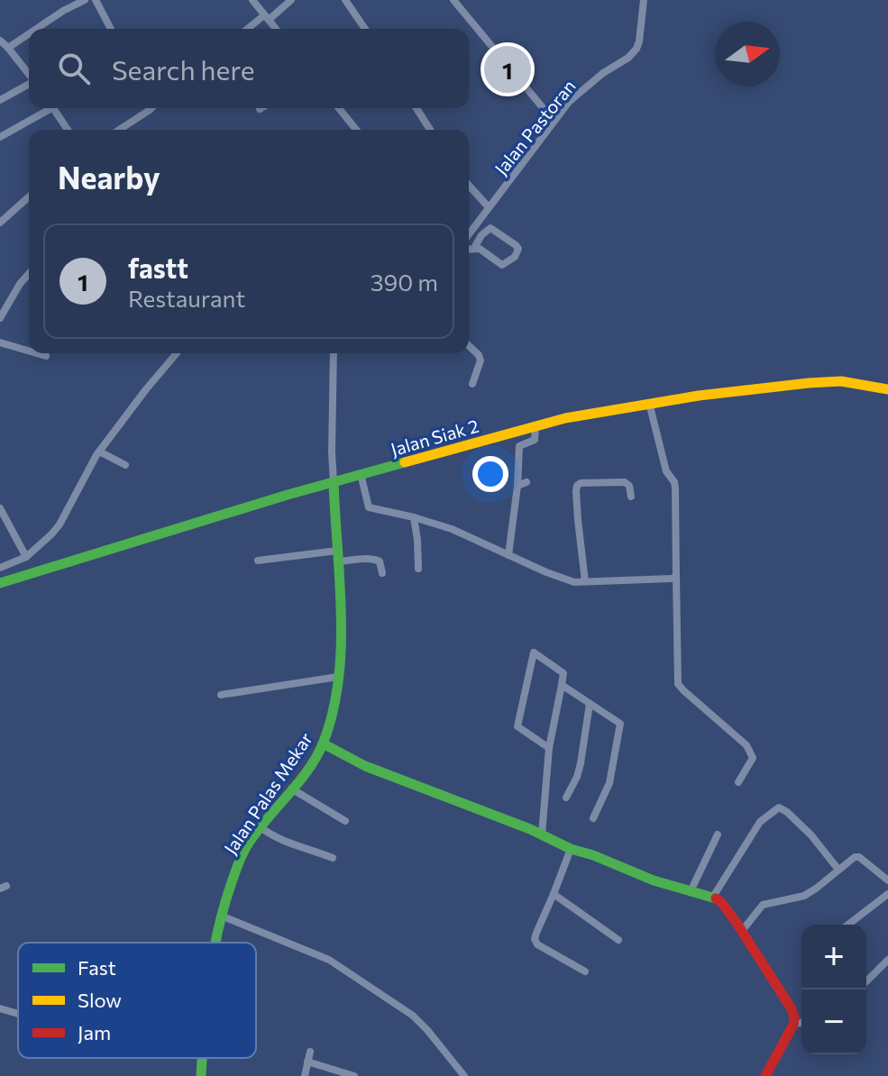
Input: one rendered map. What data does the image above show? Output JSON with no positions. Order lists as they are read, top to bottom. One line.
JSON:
{"streets":{"main road":["Jalan Siak 2","Jalan Palas Mekar"],"street":["Jalan Pastoran"]},"crossings":[["Jalan Siak 2","Jalan Palas Mekar"]],"legend":["Fast","Slow","Jam"],"north":"right","page":{"search":"Search here","pins":"1","heading":"Nearby","list":[{"mark":"1","name":"fastt","note":"Restaurant","value":"390 m"}],"map_buttons":["+","−"]}}
